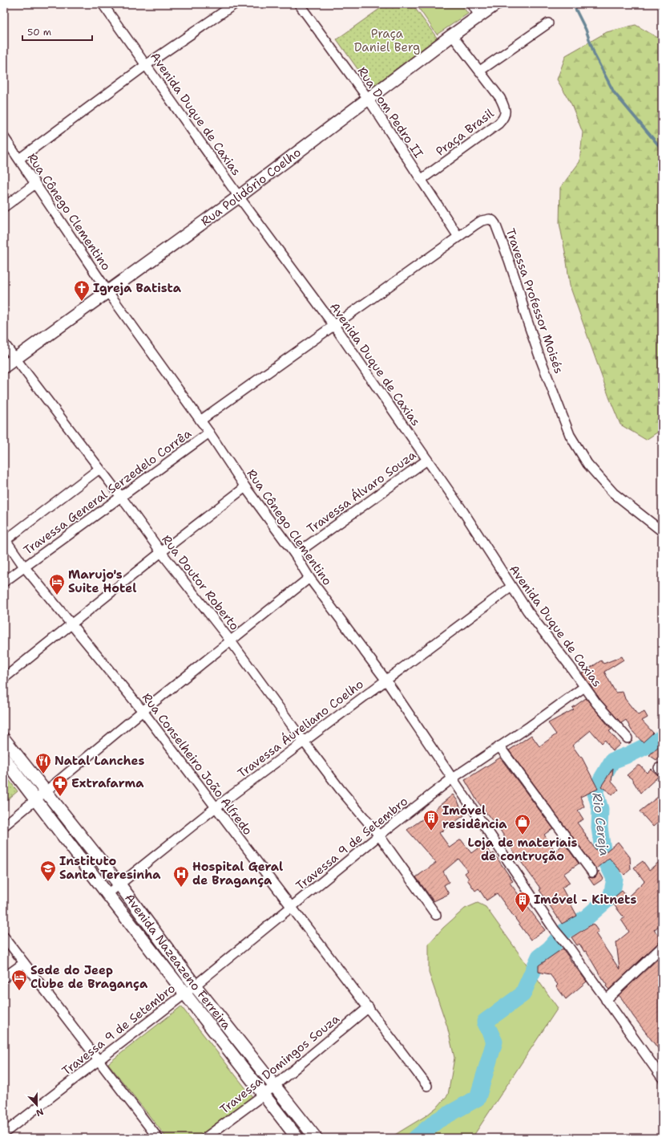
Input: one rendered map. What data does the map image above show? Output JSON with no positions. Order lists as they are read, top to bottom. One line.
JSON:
{"streets":{"main road":["Rua Polidório Coelho","Avenida Nazeazeno Ferreira"],"street":["Rua Dom Pedro II","Avenida Duque de Caxias","Praça Brasil","Rua Cônego Clementino","Travessa Professor Moisés","Travessa General Serzedelo Corrêa","Travessa Álvaro Souza","Rua Doutor Roberto","Travessa Áureliano Coelho","Rua Conselheiro João Alfredo","Travessa 9 de Setembro","Travessa Domingos Souza"]},"crossings":[["Rua Dom Pedro II","Praça Brasil"],["Rua Dom Pedro II","Rua Polidório Coelho"],["Rua Dom Pedro II","Travessa Professor Moisés"],["Avenida Duque de Caxias","Rua Polidório Coelho"],["Avenida Duque de Caxias","Travessa Professor Moisés"],["Avenida Duque de Caxias","Travessa Álvaro Souza"],["Avenida Duque de Caxias","Travessa Áureliano Coelho"],["Avenida Duque de Caxias","Travessa 9 de Setembro"],["Praça Brasil","Rua Polidório Coelho"],["Rua Polidório Coelho","Rua Cônego Clementino"],["Rua Polidório Coelho","Rua Doutor Roberto"],["Rua Cônego Clementino","Travessa Professor Moisés"],["Rua Cônego Clementino","Travessa General Serzedelo Corrêa"],["Rua Cônego Clementino","Travessa Álvaro Souza"],["Rua Cônego Clementino","Travessa Áureliano Coelho"],["Rua Cônego Clementino","Travessa 9 de Setembro"],["Travessa General Serzedelo Corrêa","Rua Doutor Roberto"],["Travessa General Serzedelo Corrêa","Rua Conselheiro João Alfredo"],["Rua Doutor Roberto","Travessa Áureliano Coelho"],["Rua Doutor Roberto","Travessa 9 de Setembro"],["Travessa Áureliano Coelho","Rua Conselheiro João Alfredo"],["Travessa Áureliano Coelho","Avenida Nazeazeno Ferreira"],["Rua Conselheiro João Alfredo","Travessa 9 de Setembro"],["Rua Conselheiro João Alfredo","Travessa Domingos Souza"],["Travessa 9 de Setembro","Avenida Nazeazeno Ferreira"],["Avenida Nazeazeno Ferreira","Travessa Domingos Souza"]],"water":["Rio Cereja"],"parks":["Praça Daniel Berg"],"places":{"church":["Igreja Batista"],"hotel":["Marujo's Suite Hotel","Sede do Jeep Clube de Bragança"],"restaurant":["Natal Lanches"],"pharmacy":["Extrafarma"],"building":["Imóvel residência","Imóvel - Kitnets"],"shop":["Loja de materiais de contrução"],"school or university":["Instituto Santa Teresinha"],"hospital":["Hospital Geral de Bragança"]},"scale_bar":"50 m","north":"bottom"}
